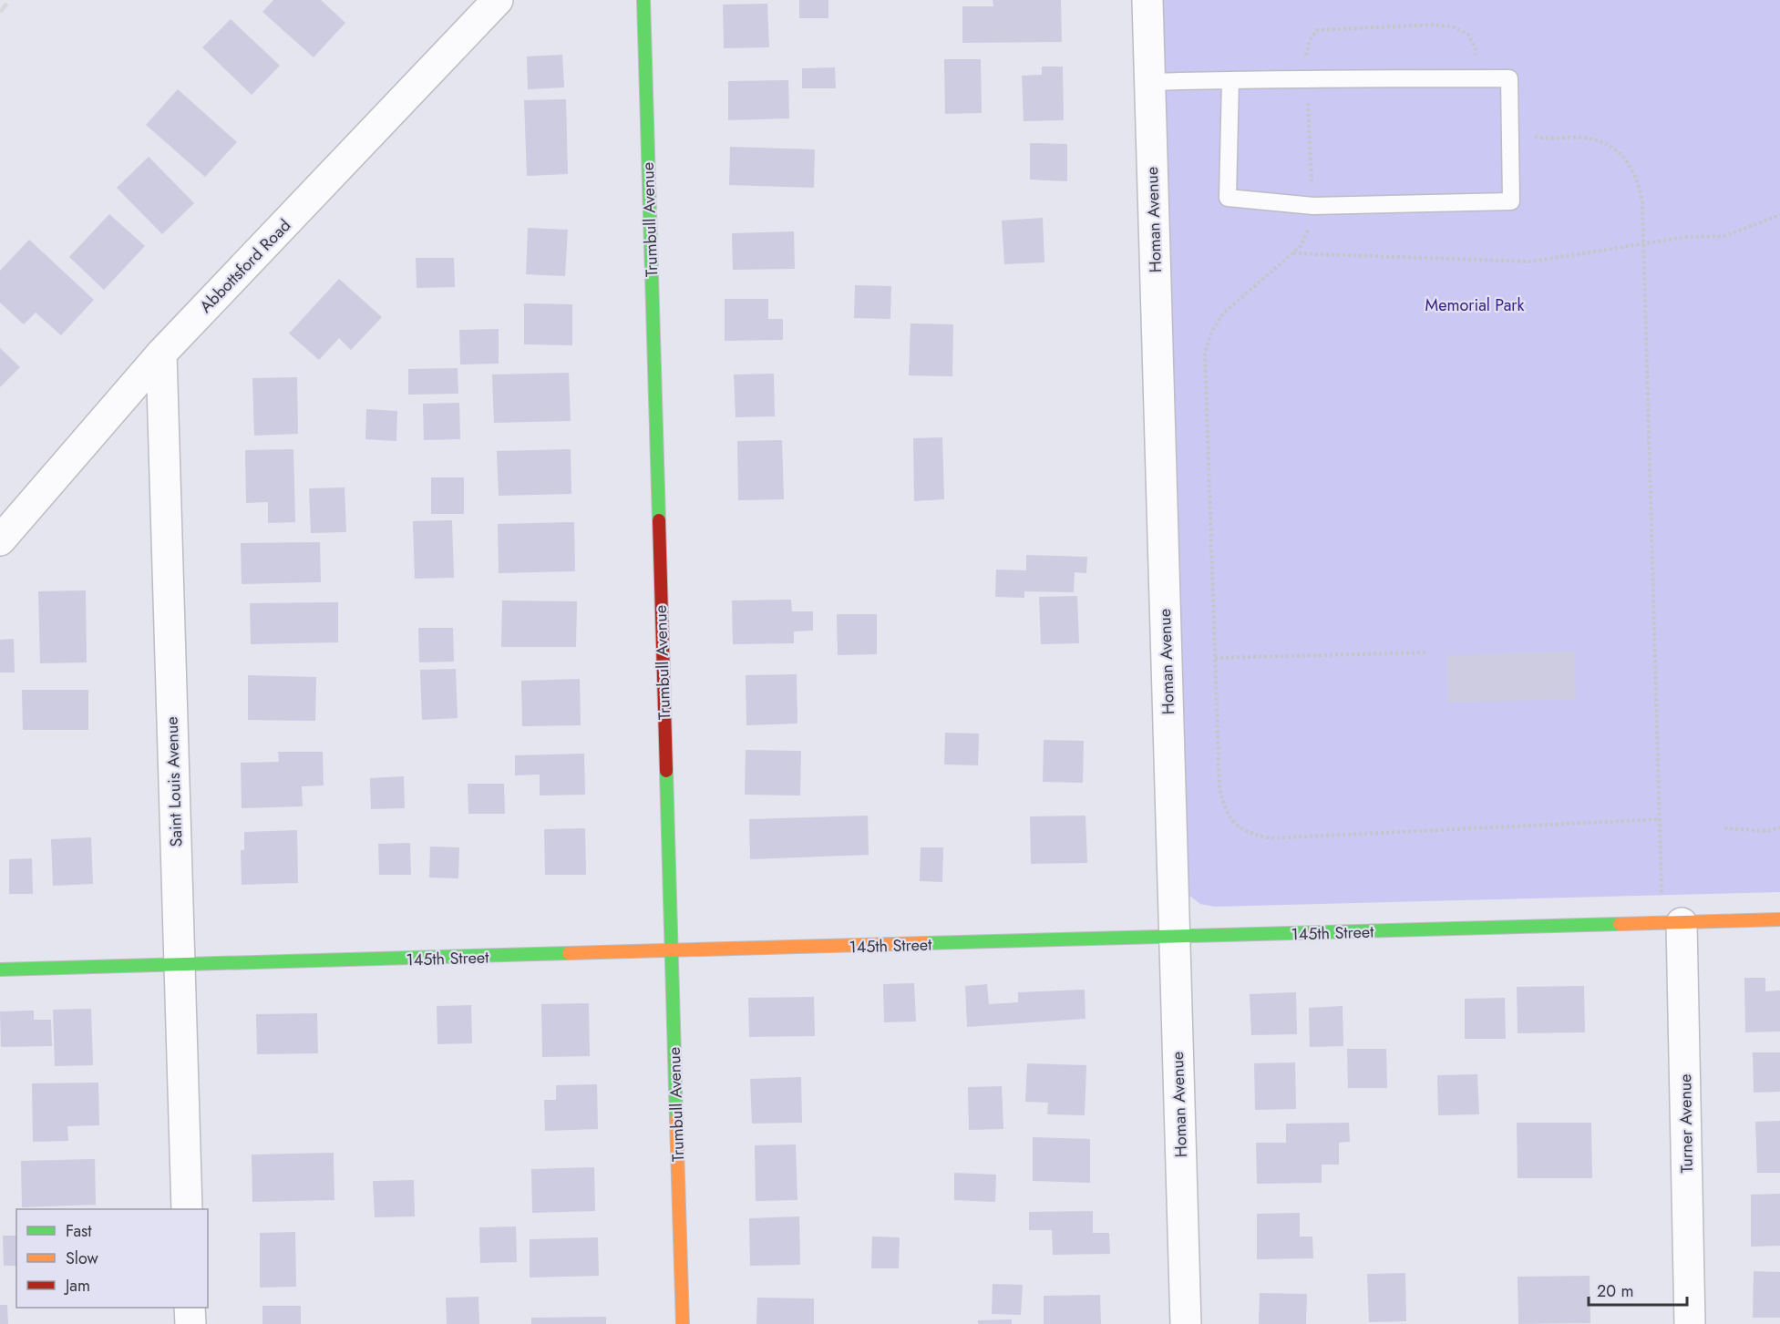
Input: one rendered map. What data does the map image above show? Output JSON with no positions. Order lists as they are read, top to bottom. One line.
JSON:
{"streets":{"street":["Trumbull Avenue","Homan Avenue","Abbottsford Road","Saint Louis Avenue","145th Street","Turner Avenue"]},"crossings":[["Trumbull Avenue","145th Street"],["Homan Avenue","145th Street"],["Abbottsford Road","Saint Louis Avenue"],["Saint Louis Avenue","145th Street"],["145th Street","Turner Avenue"]],"parks":["Memorial Park"],"legend":["Fast","Slow","Jam"],"scale_bar":"20 m"}
